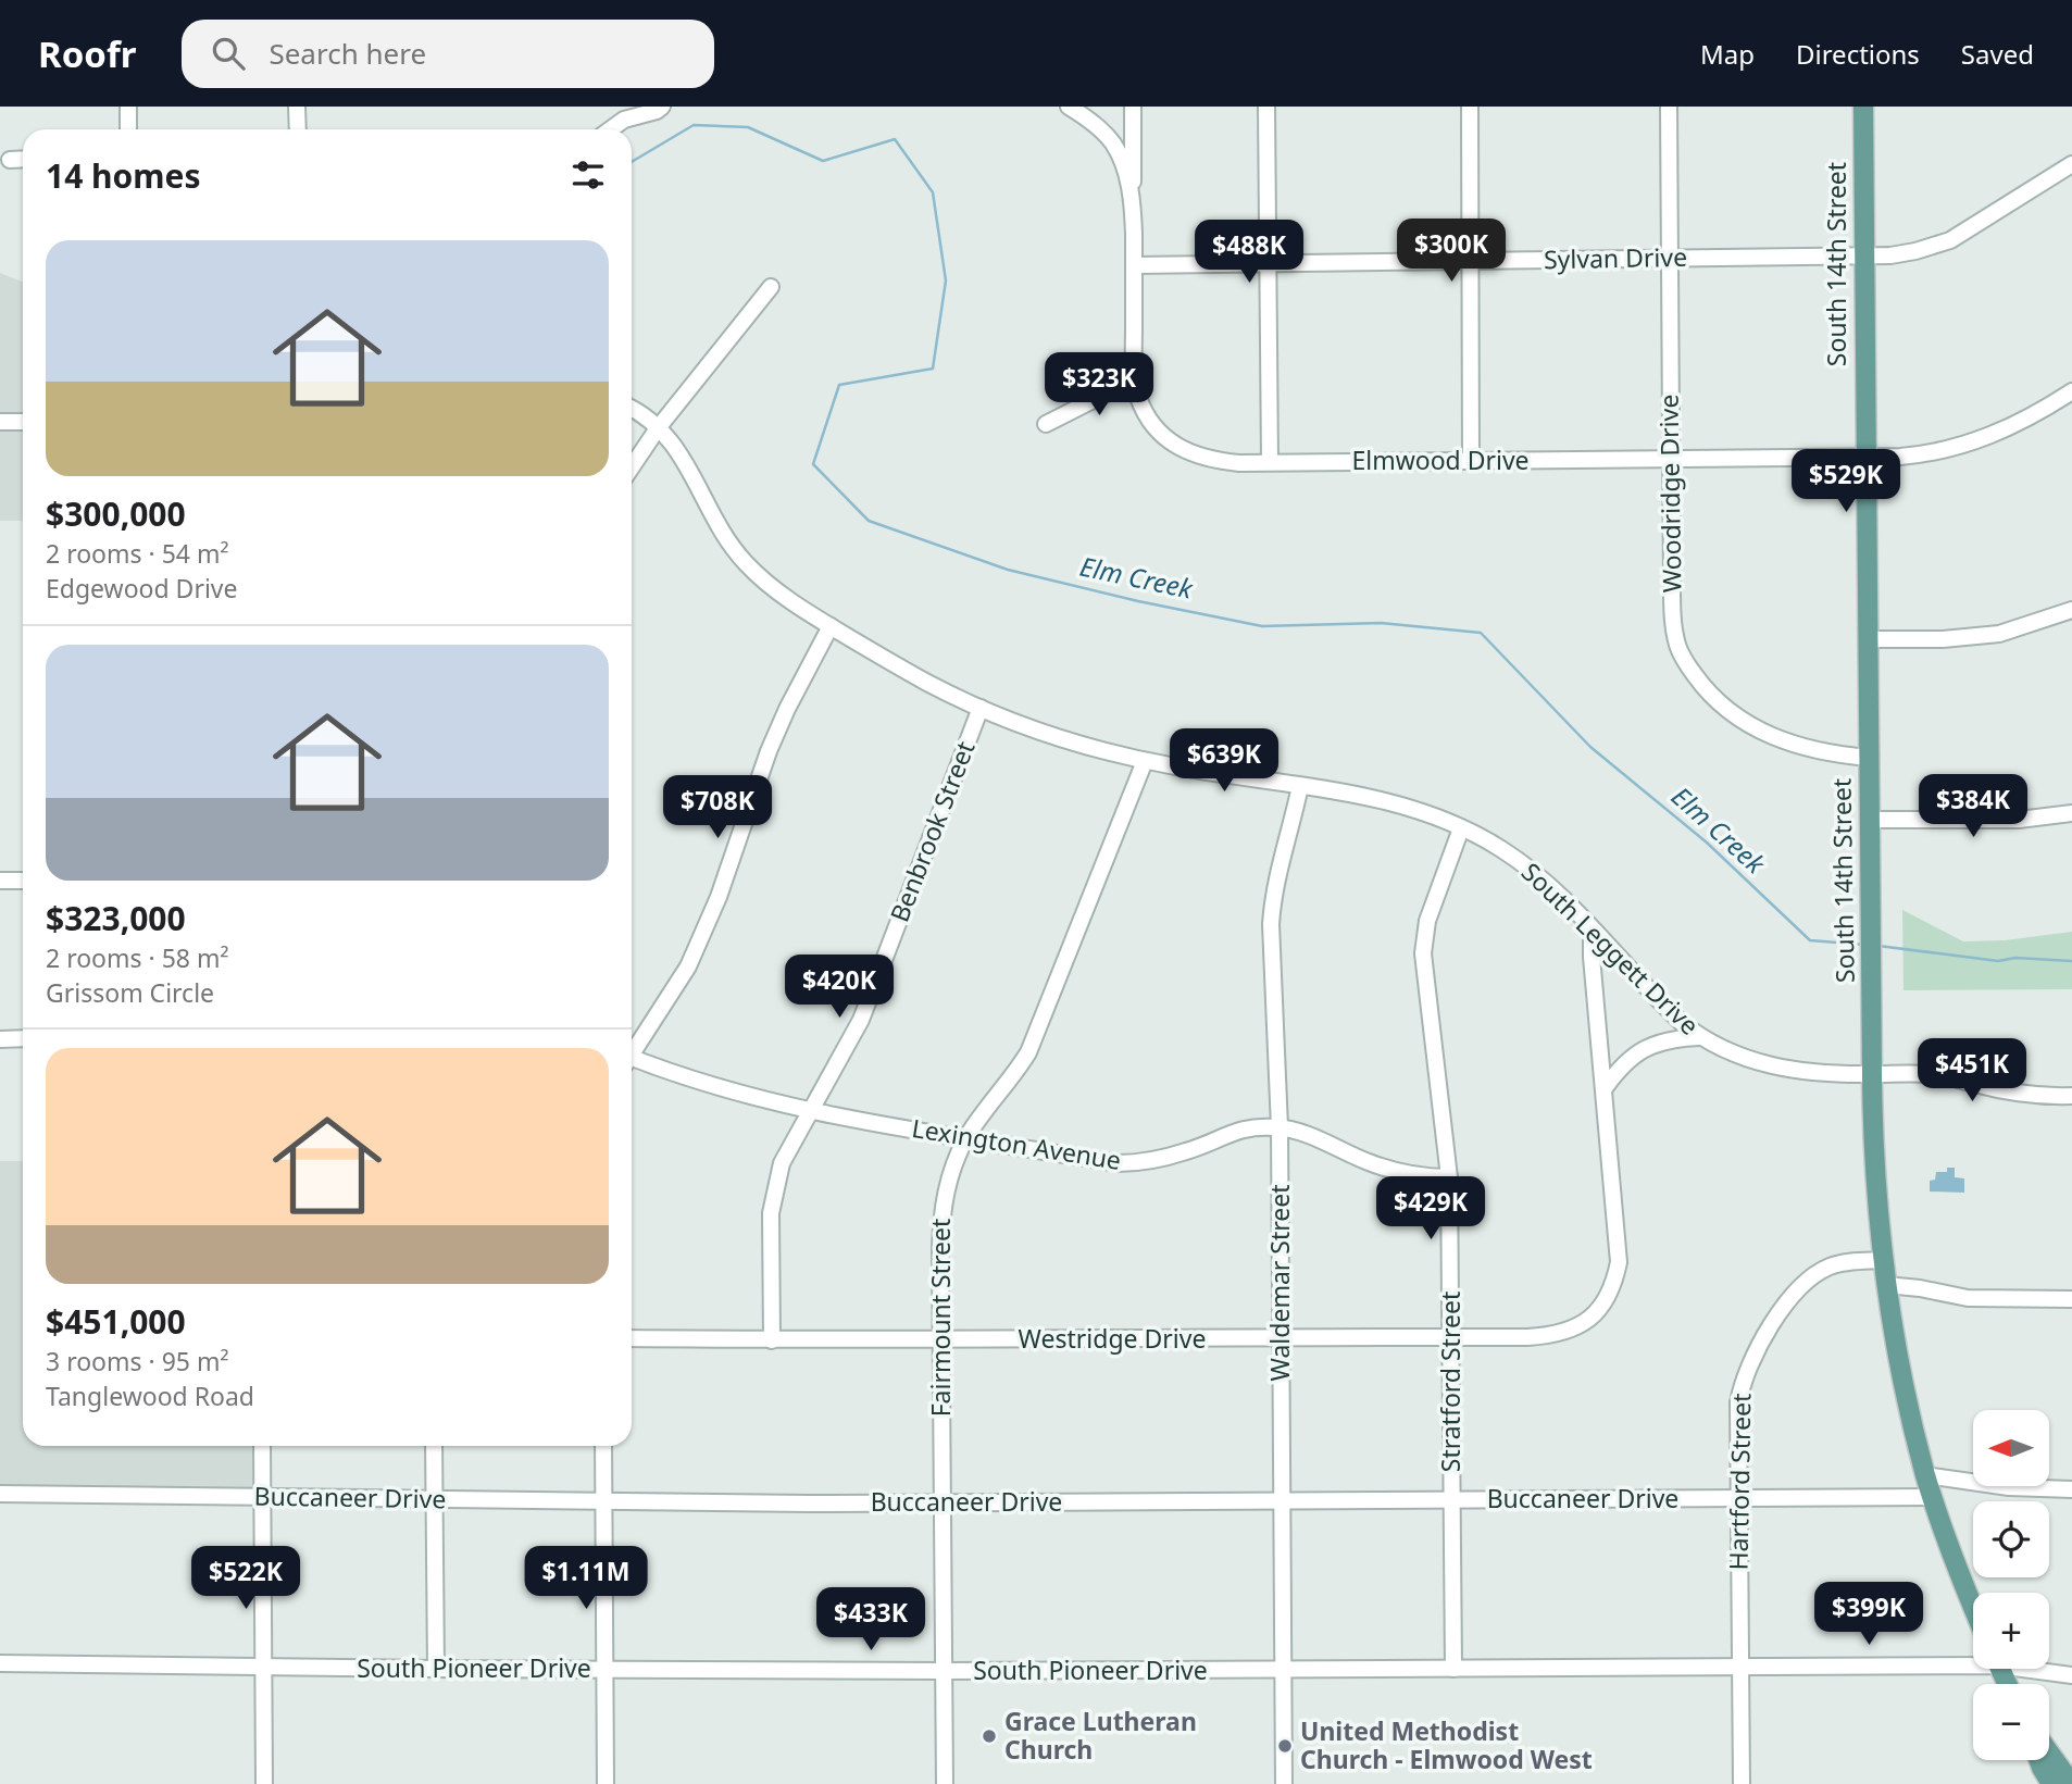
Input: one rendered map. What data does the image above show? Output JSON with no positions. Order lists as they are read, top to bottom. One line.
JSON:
{"streets":{"main road":["South 14th Street"],"street":["Sylvan Drive","Elmwood Drive","Woodridge Drive","Benbrook Street","South Leggett Drive","Lexington Avenue","Waldemar Street","Fairmount Street","Westridge Drive","Stratford Street","Hartford Street","Buccaneer Drive","South Pioneer Drive"]},"crossings":[["Sylvan Drive","South 14th Street"],["Sylvan Drive","Elmwood Drive"],["Sylvan Drive","Woodridge Drive"],["South 14th Street","Elmwood Drive"],["South 14th Street","Woodridge Drive"],["South 14th Street","South Leggett Drive"],["South 14th Street","Hartford Street"],["South 14th Street","Buccaneer Drive"],["Elmwood Drive","Woodridge Drive"],["Benbrook Street","South Leggett Drive"],["Benbrook Street","Lexington Avenue"],["Benbrook Street","Westridge Drive"],["South Leggett Drive","Waldemar Street"],["South Leggett Drive","Fairmount Street"],["South Leggett Drive","Stratford Street"],["Lexington Avenue","Waldemar Street"],["Lexington Avenue","Fairmount Street"],["Lexington Avenue","Stratford Street"],["Waldemar Street","Westridge Drive"],["Waldemar Street","Buccaneer Drive"],["Waldemar Street","South Pioneer Drive"],["Fairmount Street","Westridge Drive"],["Fairmount Street","Buccaneer Drive"],["Fairmount Street","South Pioneer Drive"],["Westridge Drive","Stratford Street"],["Stratford Street","Buccaneer Drive"],["Stratford Street","South Pioneer Drive"],["Hartford Street","Buccaneer Drive"],["Hartford Street","South Pioneer Drive"]],"water":["Elm Creek"],"places":["Grace Lutheran Church","United Methodist Church - Elmwood West"],"north":"left","page":{"header":"Roofr","search":"Search here","nav":["Map","Directions","Saved"],"heading":"14 homes","price":["$300K","$488K","$323K","$529K","$639K","$384K","$708K","$420K","$451K","$429K","$522K","$1.11M","$399K","$433K"],"list":[{"name":"$300,000","note":"2 rooms · 54 m² · Edgewood Drive"},{"name":"$323,000","note":"2 rooms · 58 m² · Grissom Circle"},{"name":"$451,000","note":"3 rooms · 95 m² · Tanglewood Road"}],"map_buttons":["+","−"]}}
